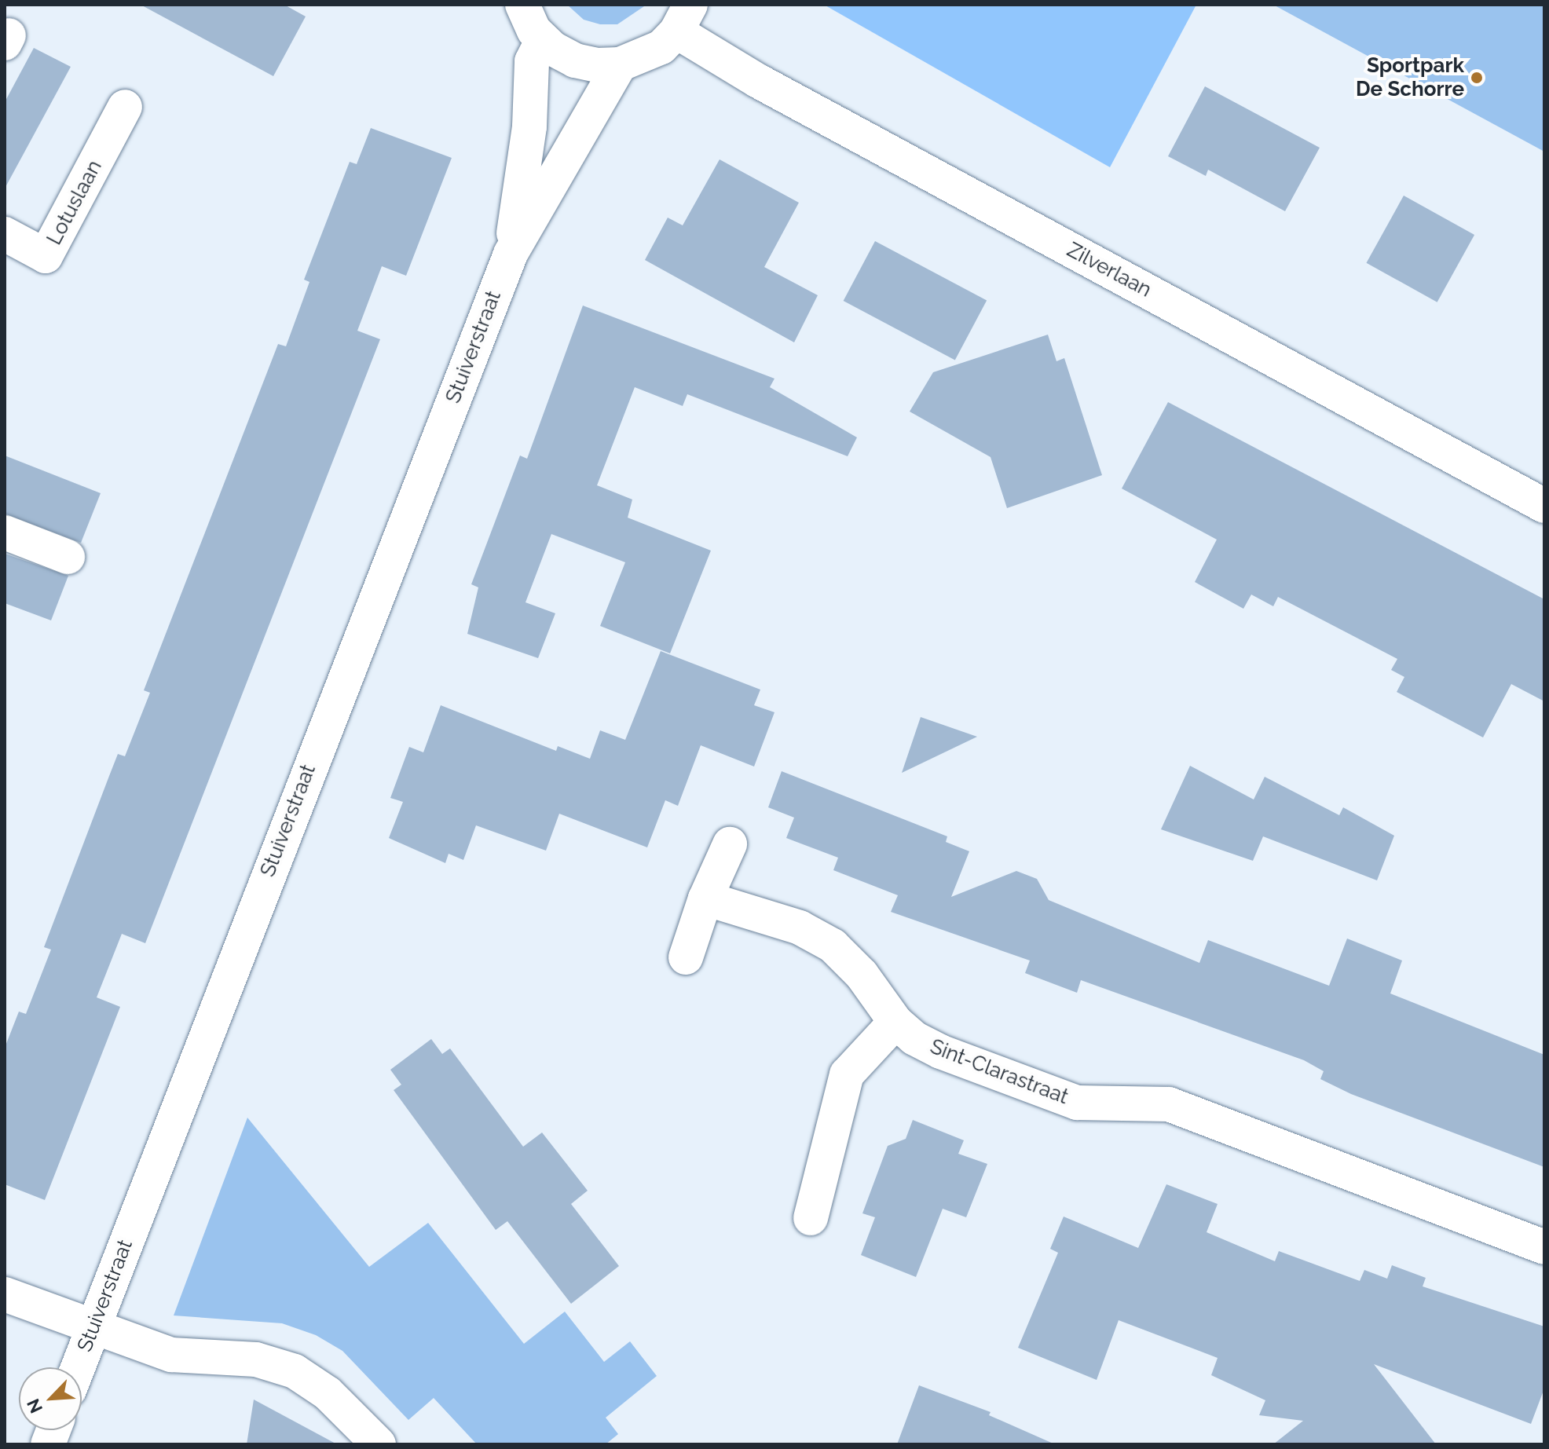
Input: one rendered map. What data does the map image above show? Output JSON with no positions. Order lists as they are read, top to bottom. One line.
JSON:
{"streets":{"street":["Lotuslaan","Zilverlaan","Stuiverstraat","Sint-Clarastraat"]},"places":["Sportpark De Schorre"],"north":"bottom left"}
